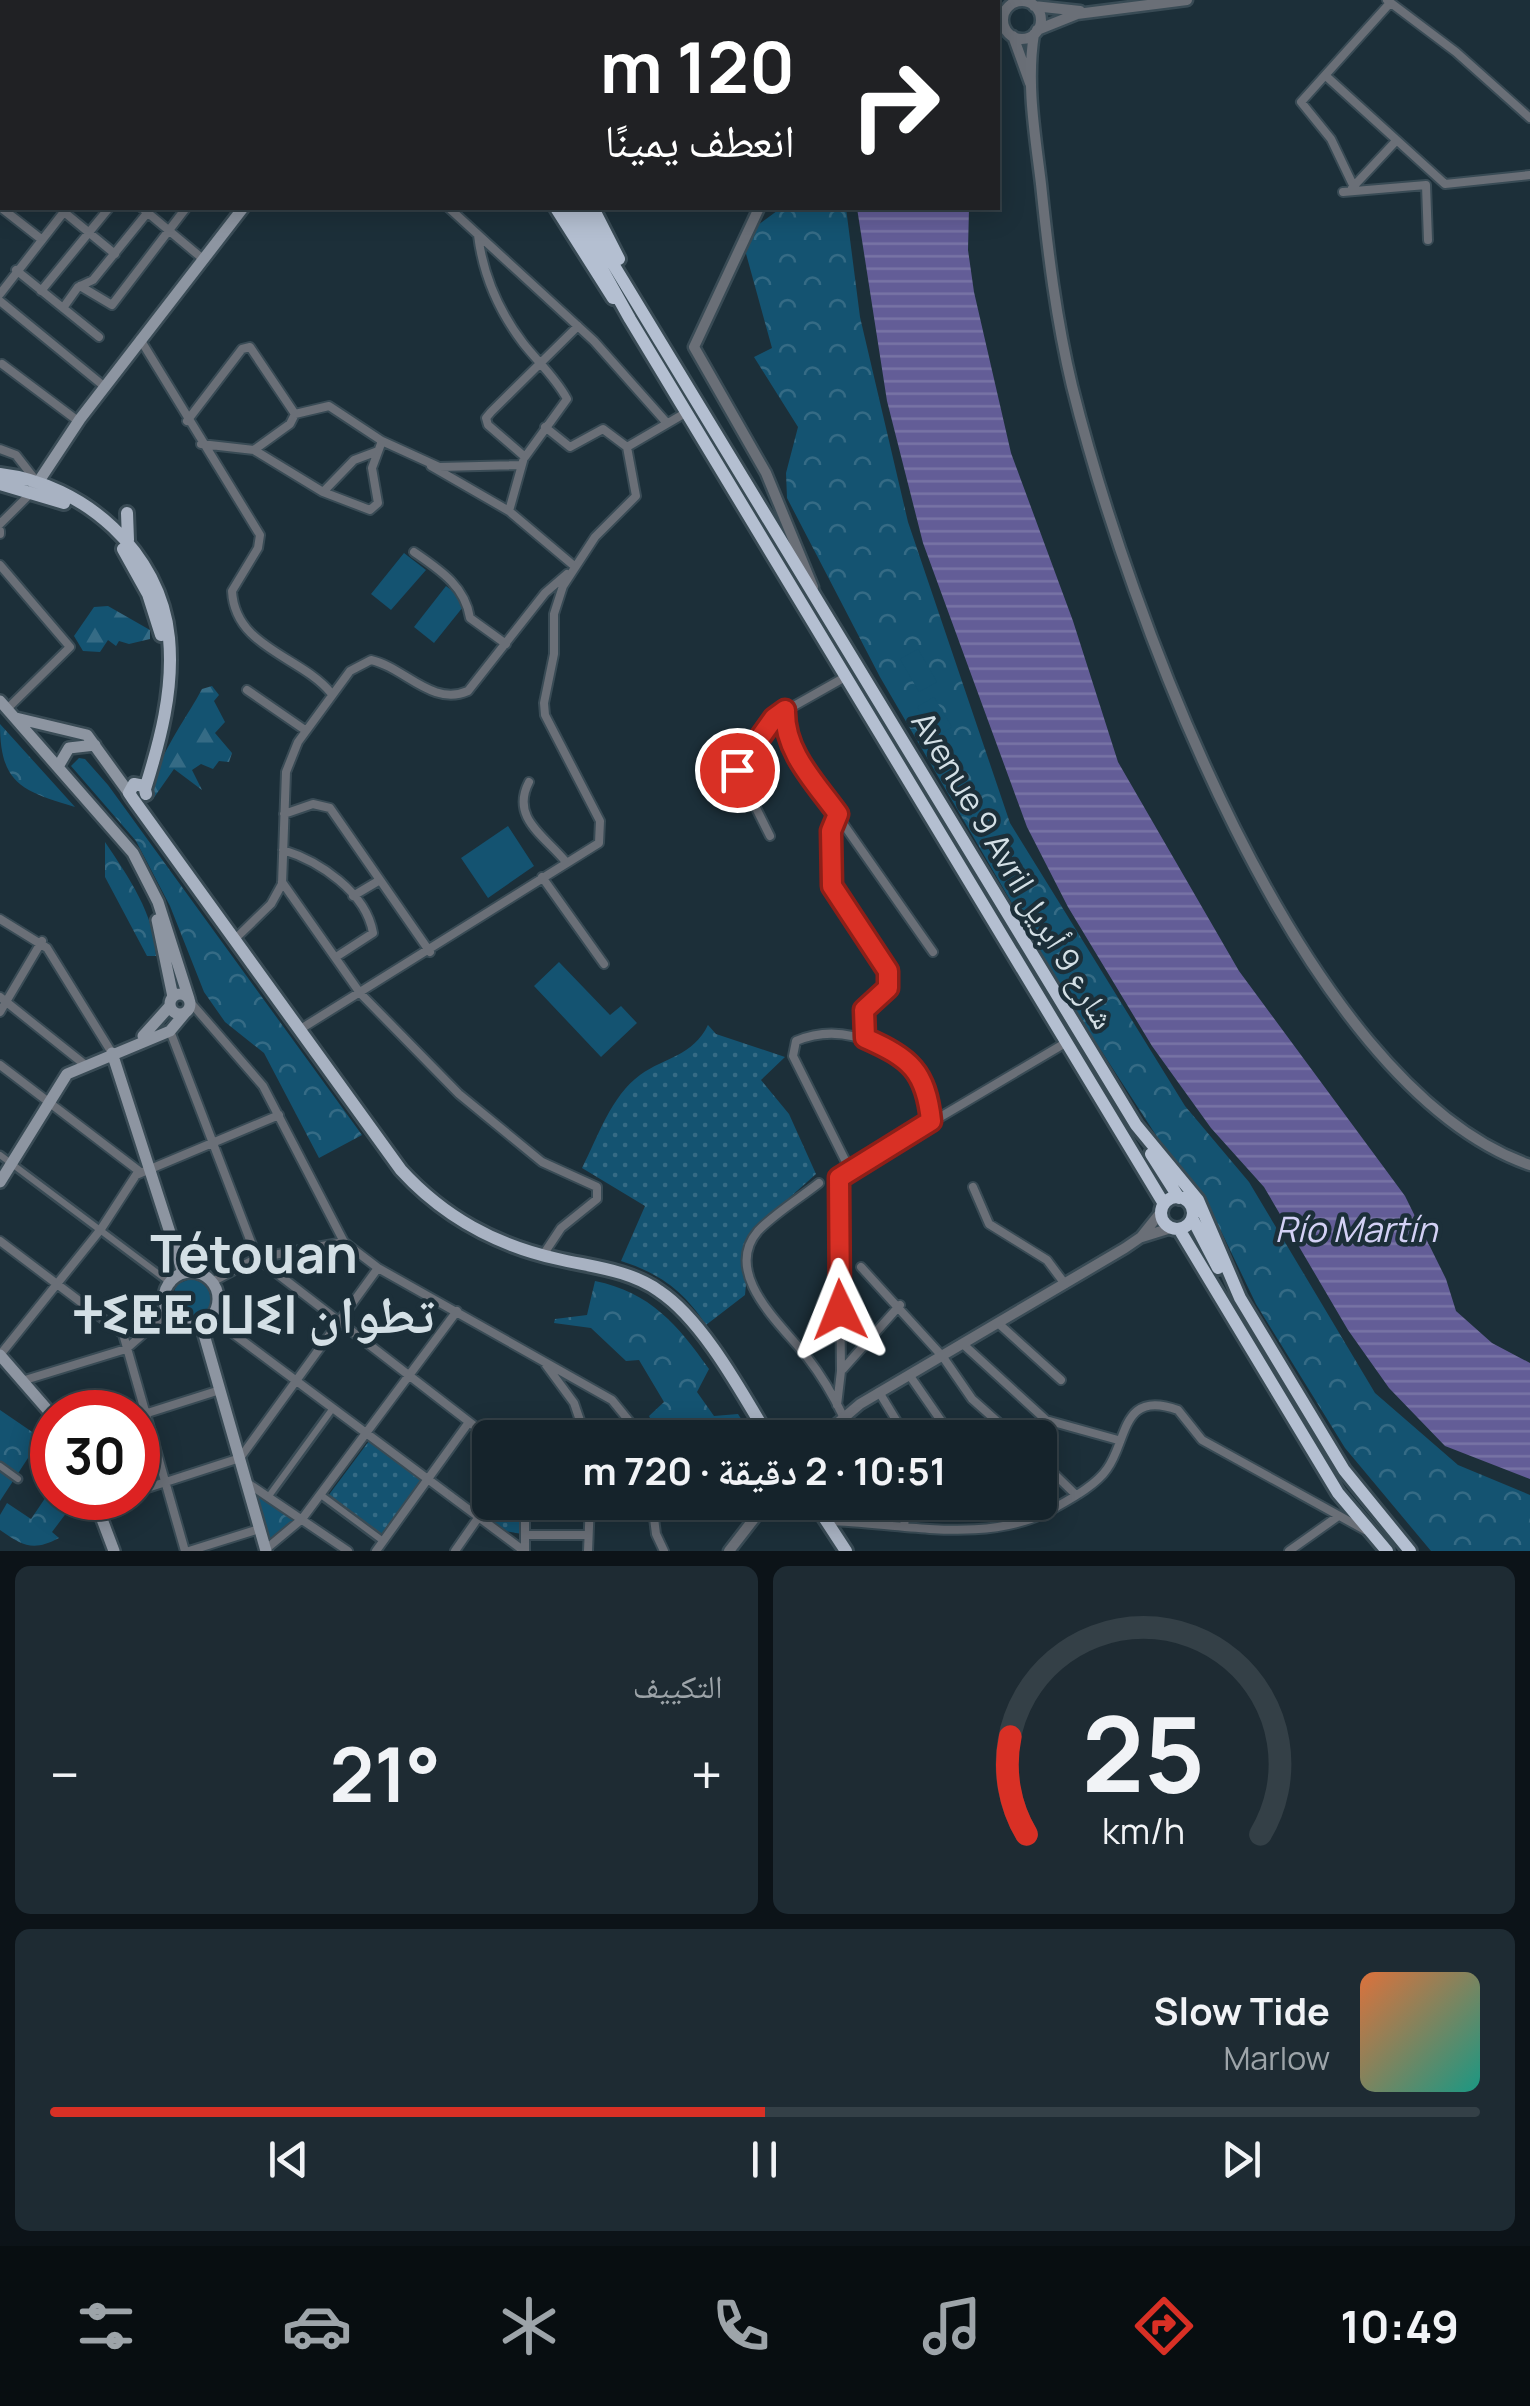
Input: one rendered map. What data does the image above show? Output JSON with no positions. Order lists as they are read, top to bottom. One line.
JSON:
{"streets":{"highway":["Avenue 9 Avril شارع 9 أبريل"]},"districts":["Tétouan ⵜⵉⵟⵟⴰⵡⵉⵏ تطوان"],"water":["Río Martín"],"page":{"turn":["120 m","انعطف يمينًا"],"limit":"30","trip":"10:51 · 2 دقيقة · 720 m","tile":"التكييف","heat":["−","21°","+"],"song":["Slow Tide","Marlow"],"tabs":"10:49","gauge":["25","km/h"]}}
